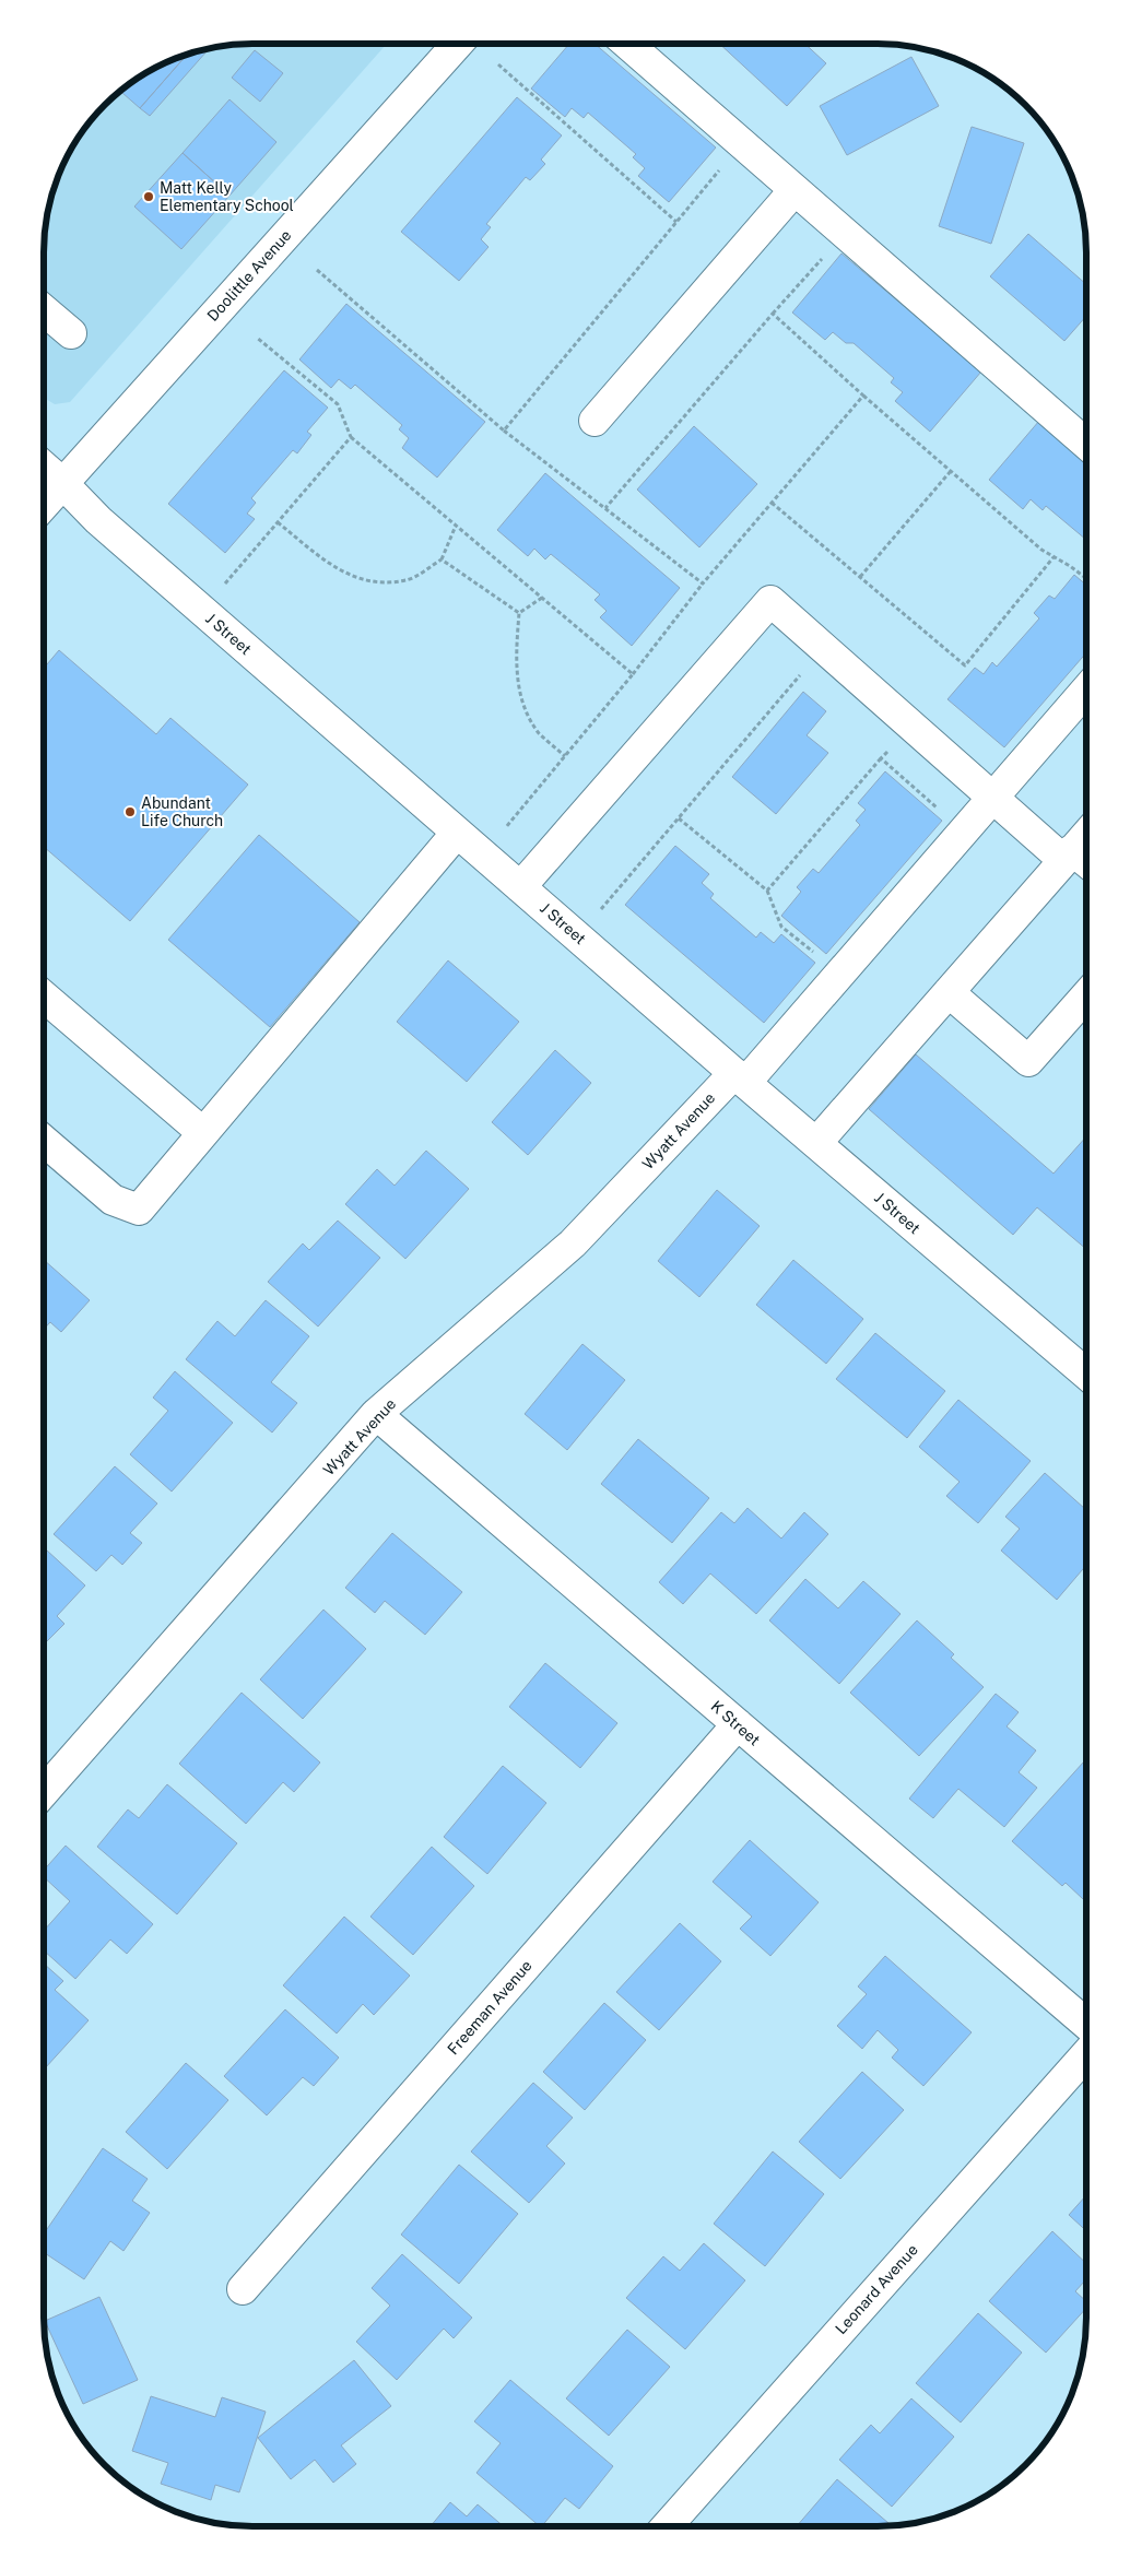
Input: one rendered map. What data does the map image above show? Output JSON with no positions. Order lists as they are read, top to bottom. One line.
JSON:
{"streets":{"street":["Doolittle Avenue","J Street","Wyatt Avenue","K Street","Freeman Avenue","Leonard Avenue"]},"crossings":[["Doolittle Avenue","J Street"],["J Street","Wyatt Avenue"],["Wyatt Avenue","K Street"],["K Street","Freeman Avenue"]],"places":["Matt Kelly Elementary School","Abundant Life Church"]}
